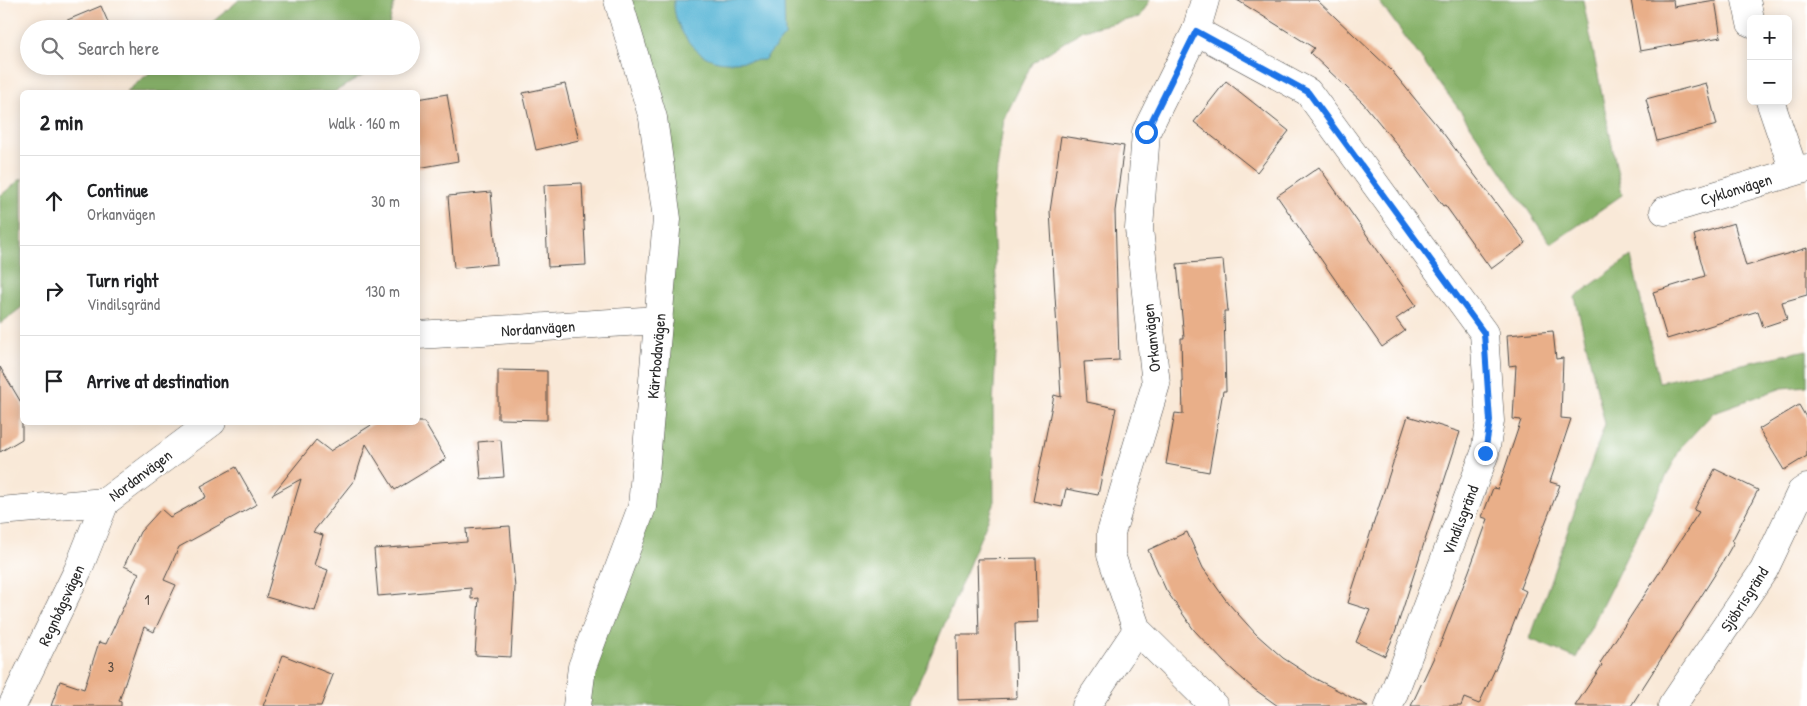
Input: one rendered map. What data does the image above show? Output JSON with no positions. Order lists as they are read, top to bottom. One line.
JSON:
{"streets":{"street":["Cyklonvägen","Nordanvägen","Orkanvägen","Kärrbodavägen","Vindilsgränd","Sjöbrisgränd","Regnbågsvägen"]},"crossings":[["Nordanvägen","Kärrbodavägen"],["Nordanvägen","Regnbågsvägen"],["Orkanvägen","Vindilsgränd"]],"house_numbers":["1","3"],"page":{"map_buttons":["+","−"],"search":"Search here","heading":["2 min","Walk · 160 m"],"list":[["Continue","Orkanvägen","30 m"],["Turn right","Vindilsgränd","130 m"],"Arrive at destination"]}}
